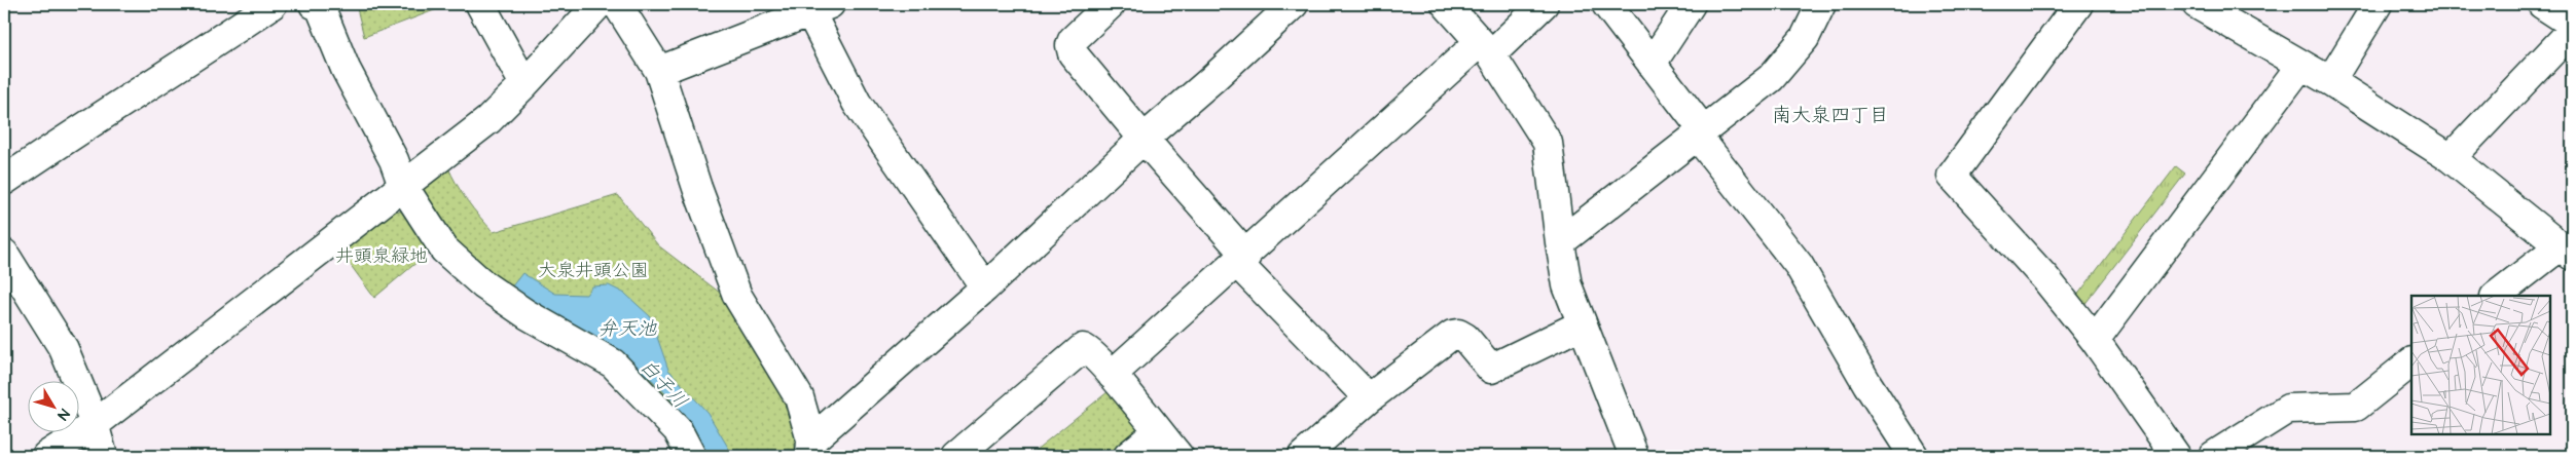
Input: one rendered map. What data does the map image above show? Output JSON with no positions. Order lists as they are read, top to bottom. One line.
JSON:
{"districts":["南大泉四丁目"],"water":["弁天池","白子川"],"parks":["井頭泉緑地","大泉井頭公園"],"north":"bottom right"}
